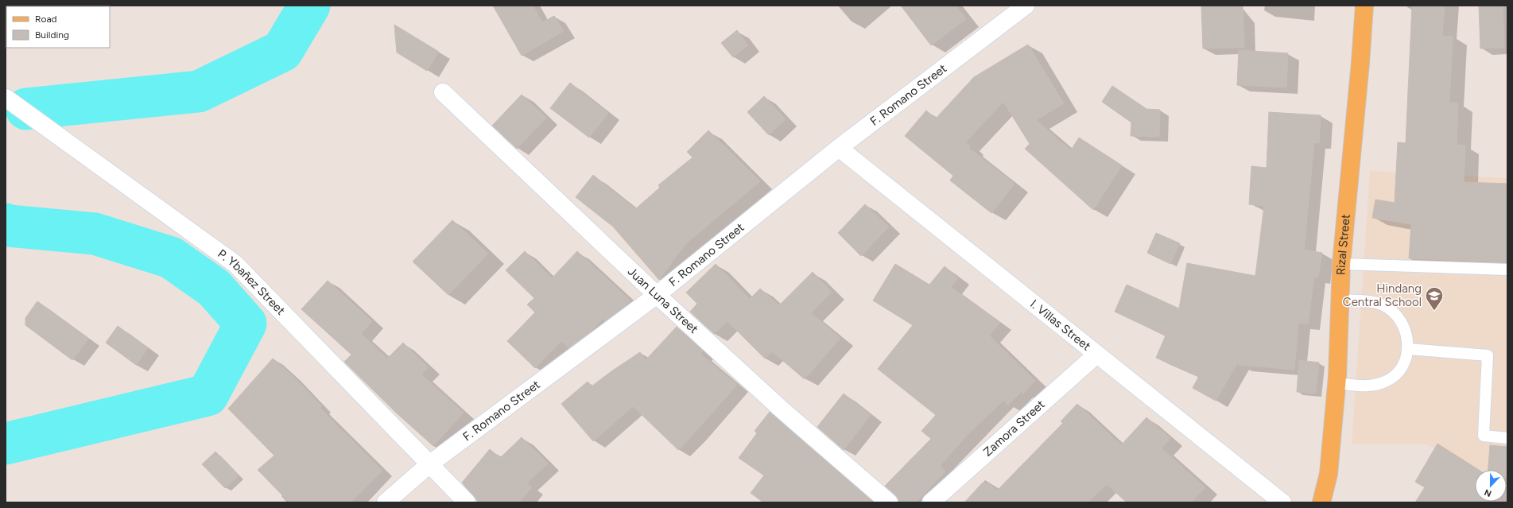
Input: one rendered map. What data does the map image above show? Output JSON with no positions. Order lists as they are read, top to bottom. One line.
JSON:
{"streets":{"main road":["Rizal Street"],"street":["F. Romano Street","P. Ybañez Street","Juan Luna Street","I. Villas Street","Zamora Street"]},"crossings":[["F. Romano Street","P. Ybañez Street"],["F. Romano Street","Juan Luna Street"],["F. Romano Street","I. Villas Street"],["I. Villas Street","Zamora Street"]],"places":{"school or university":["Hindang Central School"]},"legend":["Road","Building"],"north":"bottom"}
